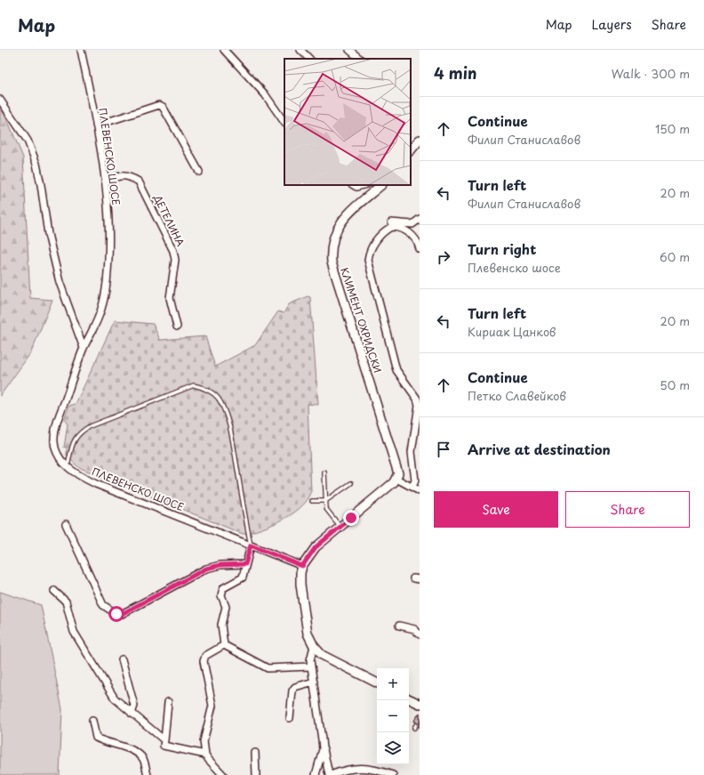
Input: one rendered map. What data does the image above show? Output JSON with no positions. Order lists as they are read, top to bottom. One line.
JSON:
{"streets":{"street":["ПЛЕВЕНСКО ШОСЕ","ДЕТЕЛИНА","КЛИМЕНТ ОХРИДСКИ"]},"crossings":[["ПЛЕВЕНСКО ШОСЕ","ДЕТЕЛИНА"]],"page":{"header":"Map","nav":["Map","Layers","Share"],"heading":["4 min","Walk · 300 m"],"list":[["Continue","Филип Станиславов","150 m"],["Turn left","Филип Станиславов","20 m"],["Turn right","Плевенско шосе","60 m"],["Turn left","Кириак Цанков","20 m"],["Continue","Петко Славейков","50 m"],"Arrive at destination"],"buttons":["Save","Share"],"map_buttons":["+","−"]}}
